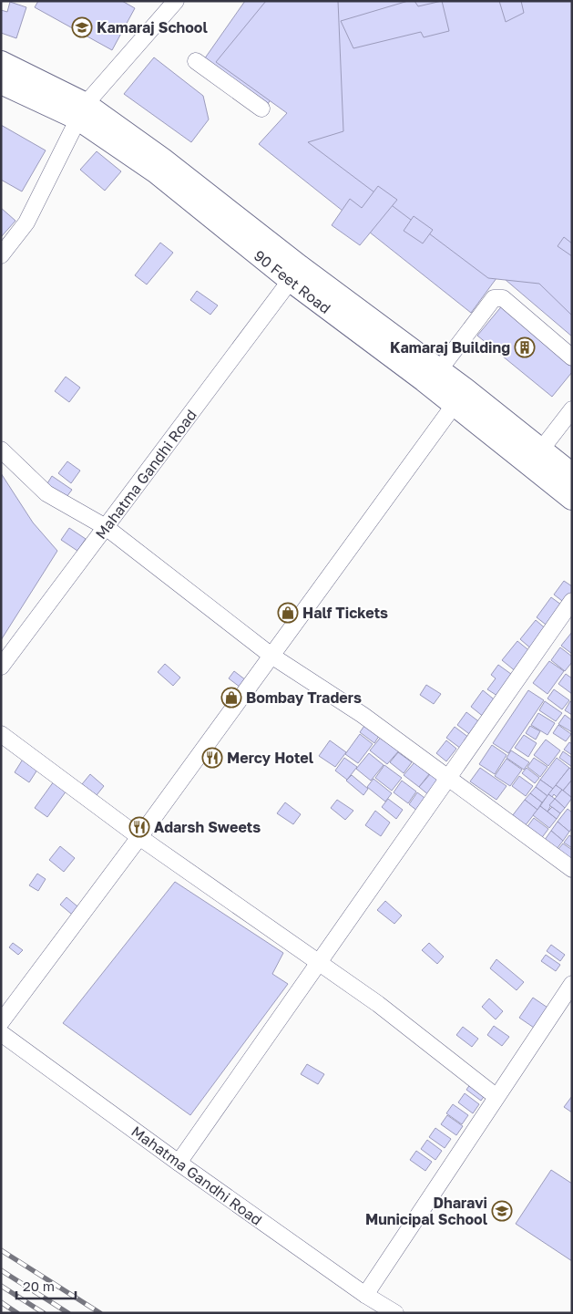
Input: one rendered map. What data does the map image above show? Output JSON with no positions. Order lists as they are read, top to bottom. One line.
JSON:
{"streets":{"main road":["90 Feet Road"],"street":["Mahatma Gandhi Road"]},"crossings":[["90 Feet Road","Mahatma Gandhi Road"]],"places":{"school or university":["Kamaraj School","Dharavi Municipal School"],"building":["Kamaraj Building"],"shop":["Half Tickets","Bombay Traders"],"restaurant":["Mercy Hotel","Adarsh Sweets"]},"scale_bar":"20 m"}
